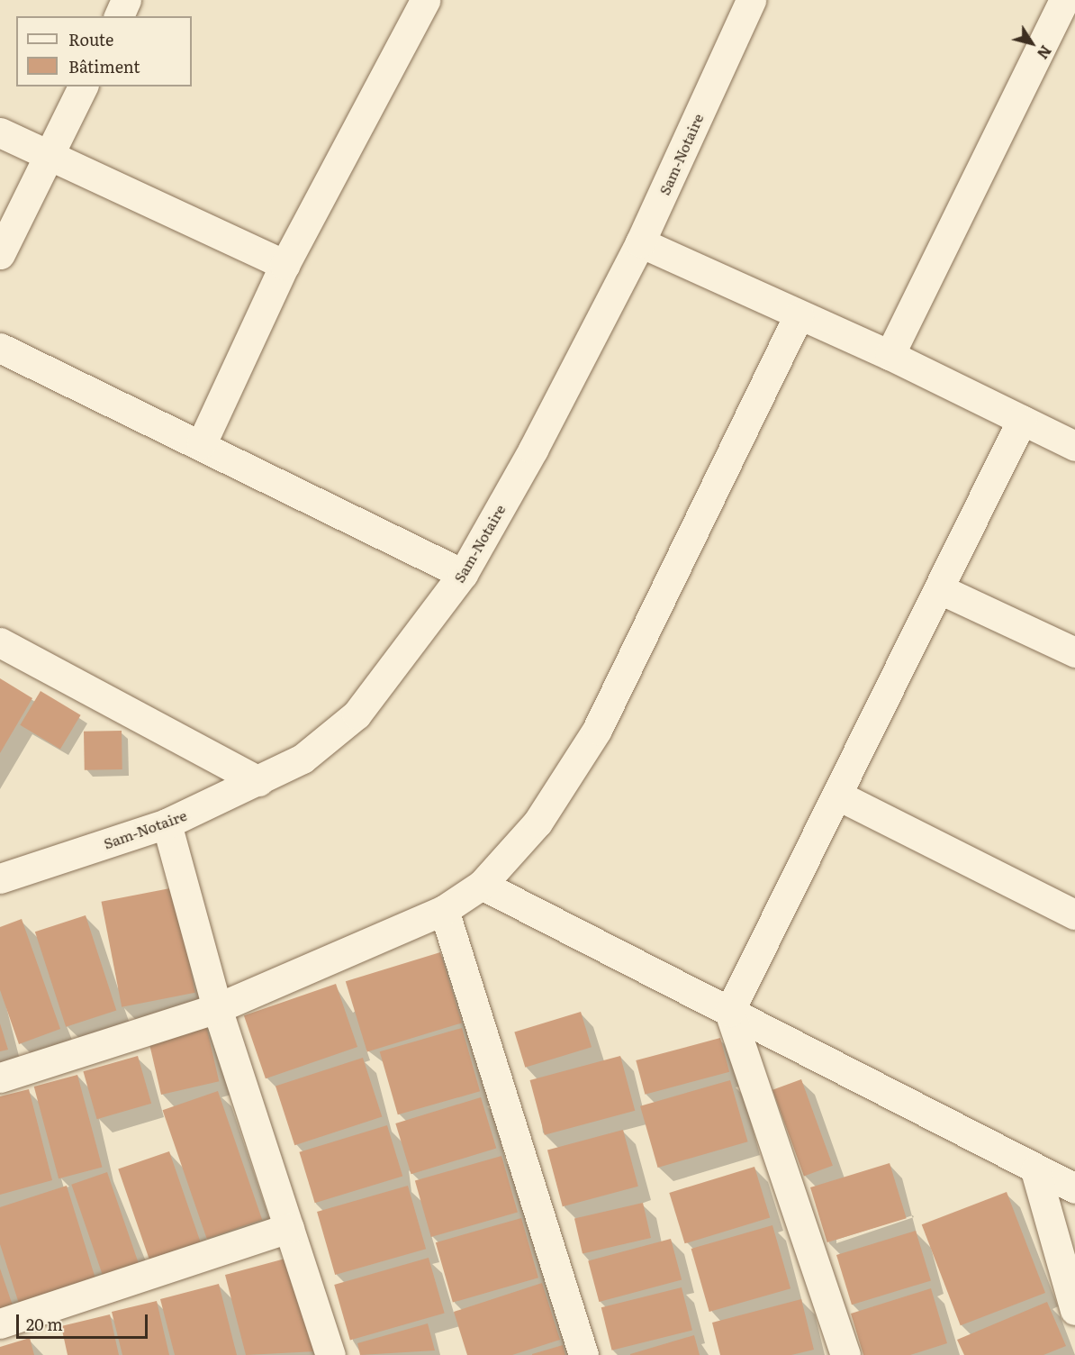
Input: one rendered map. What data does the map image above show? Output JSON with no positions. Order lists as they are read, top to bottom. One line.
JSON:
{"streets":{"street":["Sam-Notaire"]},"legend":["Route","Bâtiment"],"scale_bar":"20 m","north":"bottom right"}
